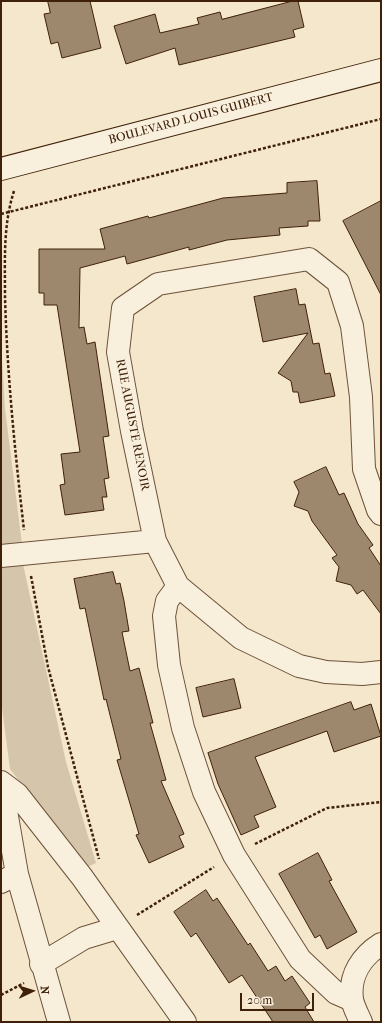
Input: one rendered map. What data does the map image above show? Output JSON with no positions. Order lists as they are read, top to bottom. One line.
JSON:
{"streets":{"street":["BOULEVARD LOUIS GUIBERT","RUE AUGUSTE RENOIR"]},"scale_bar":"20 m","north":"right"}
